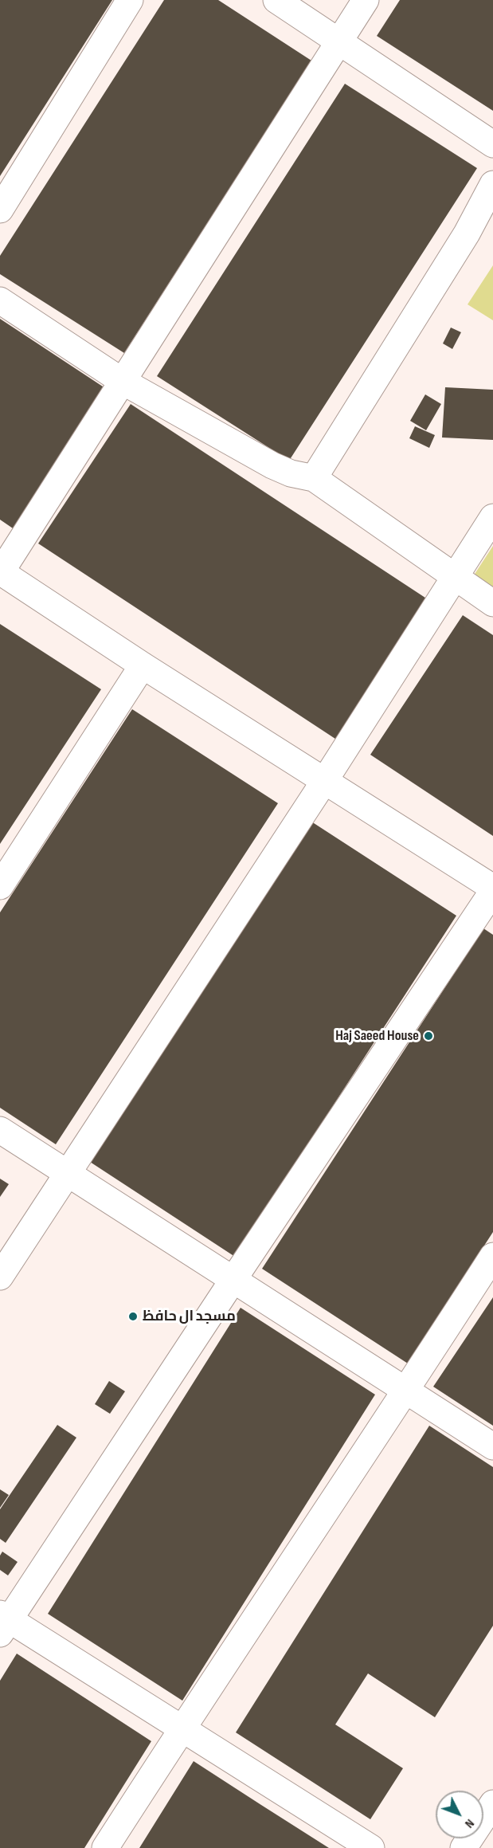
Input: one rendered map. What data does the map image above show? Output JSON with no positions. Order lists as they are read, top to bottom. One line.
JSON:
{"places":["Haj Saeed House","مسجد ال حافظ"],"north":"bottom right"}
